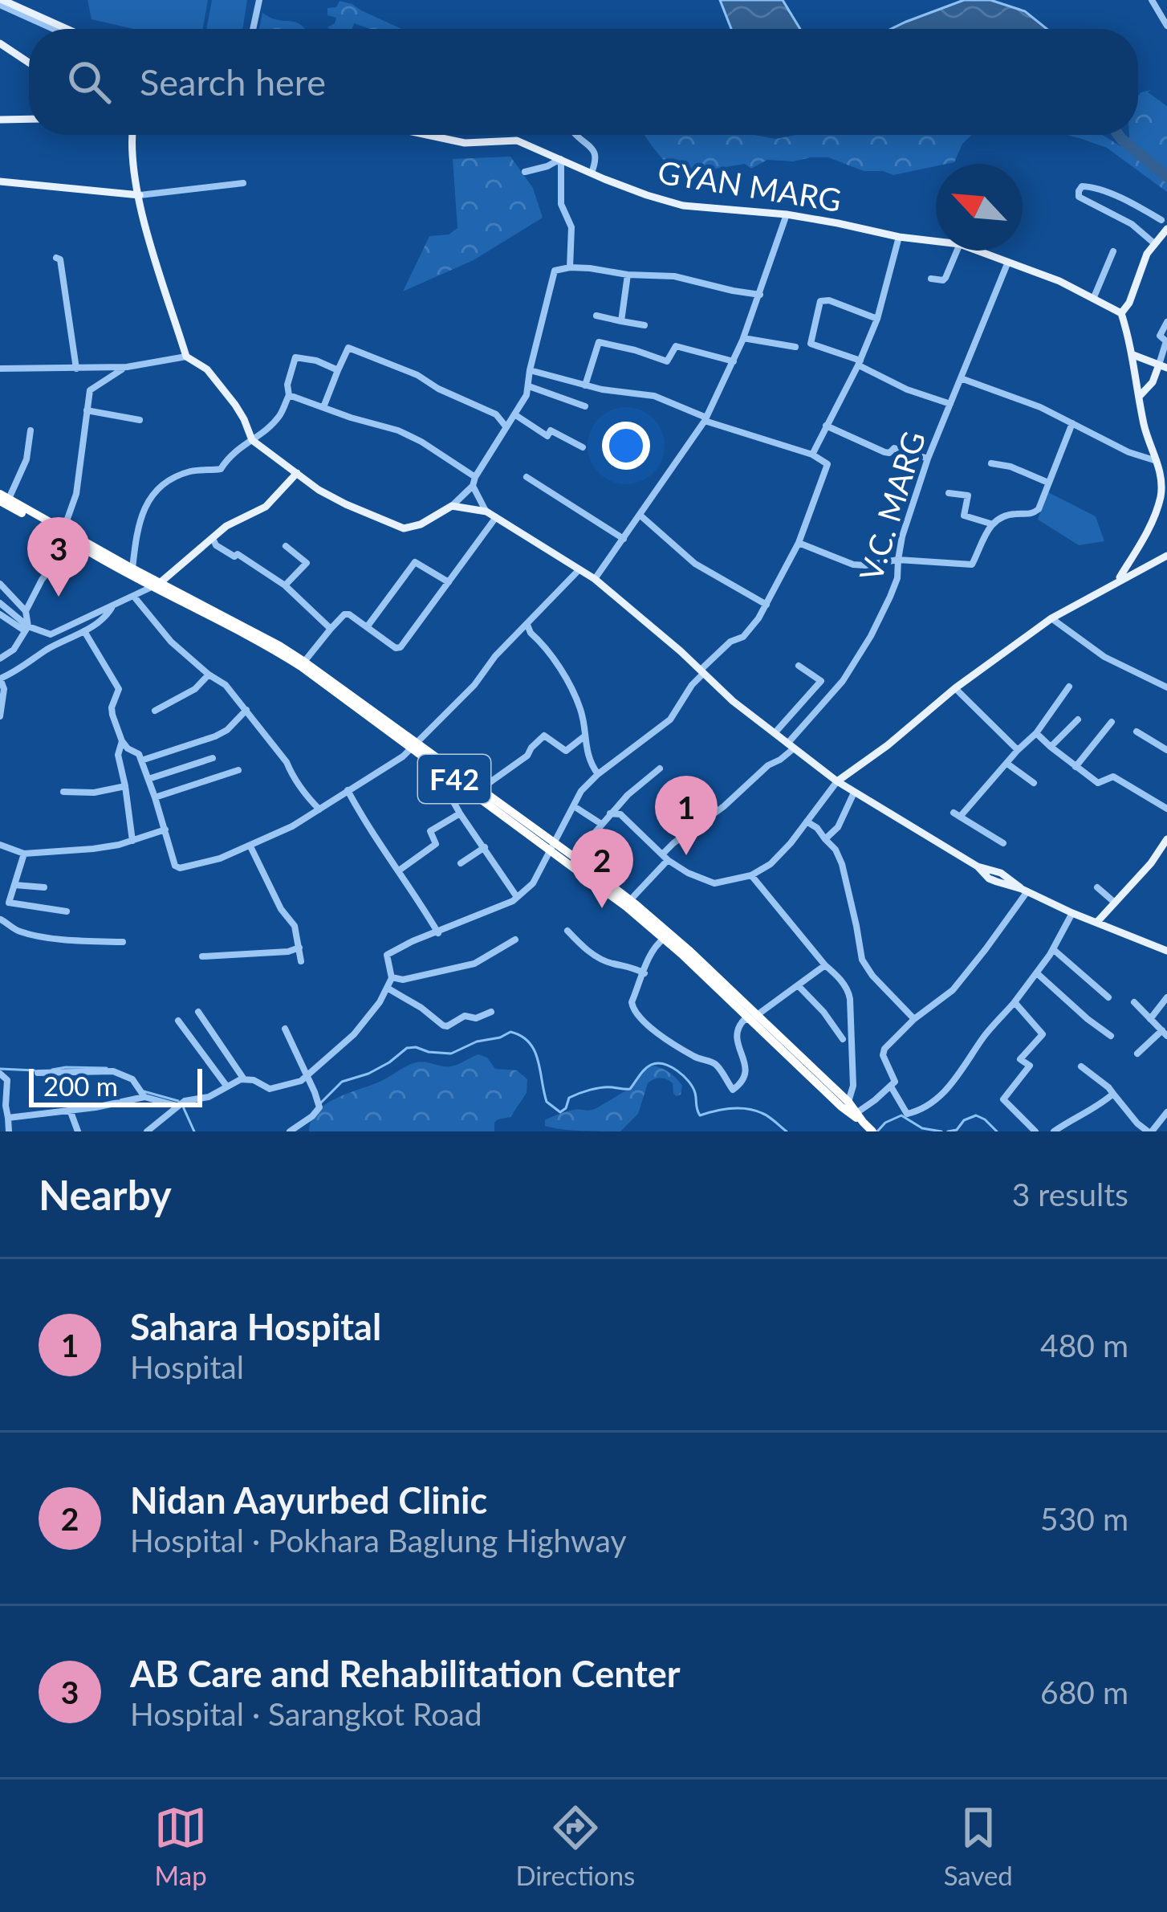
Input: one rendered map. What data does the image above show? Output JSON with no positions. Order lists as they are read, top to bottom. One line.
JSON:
{"streets":{"highway":["F42"],"main road":["GYAN MARG"],"street":["V.C. MARG"]},"crossings":[["GYAN MARG","V.C. MARG"],["V.C. MARG","F42"]],"scale_bar":"200 m","north":"top left","page":{"search":"Search here","pins":["3","1","2"],"scale":"200 m","heading":["Nearby","3 results"],"list":[{"mark":"1","name":"Sahara Hospital","note":"Hospital","value":"480 m"},{"mark":"2","name":"Nidan Aayurbed Clinic","note":"Hospital · Pokhara Baglung Highway","value":"530 m"},{"mark":"3","name":"AB Care and Rehabilitation Center","note":"Hospital · Sarangkot Road","value":"680 m"}],"nav":["Map","Directions","Saved"]}}
